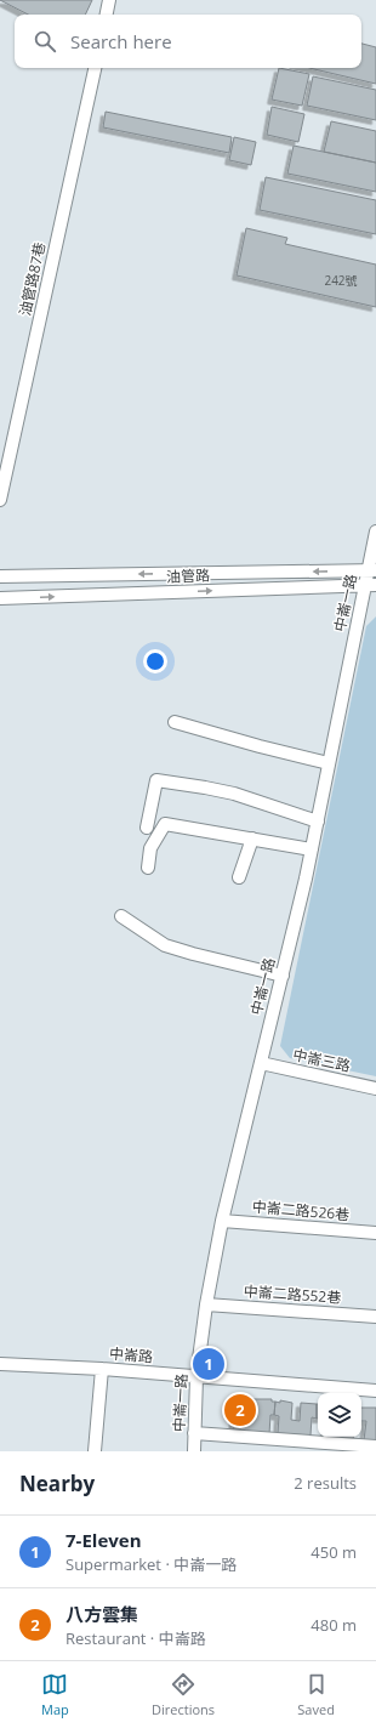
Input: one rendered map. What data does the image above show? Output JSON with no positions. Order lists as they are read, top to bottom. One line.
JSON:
{"streets":{"street":["油管路87巷","油管路","中崙一路","中崙三路","中崙二路526巷","中崙二路552巷","中崙路"]},"crossings":[["油管路","中崙一路"],["中崙一路","中崙三路"],["中崙一路","中崙二路526巷"],["中崙一路","中崙二路552巷"],["中崙一路","中崙路"]],"house_numbers":["242號"],"page":{"search":"Search here","pins":["1","2"],"heading":["Nearby","2 results"],"list":[{"mark":"1","name":"7-Eleven","note":"Supermarket · 中崙一路","value":"450 m"},{"mark":"2","name":"八方雲集","note":"Restaurant · 中崙路","value":"480 m"}],"nav":["Map","Directions","Saved"]}}
